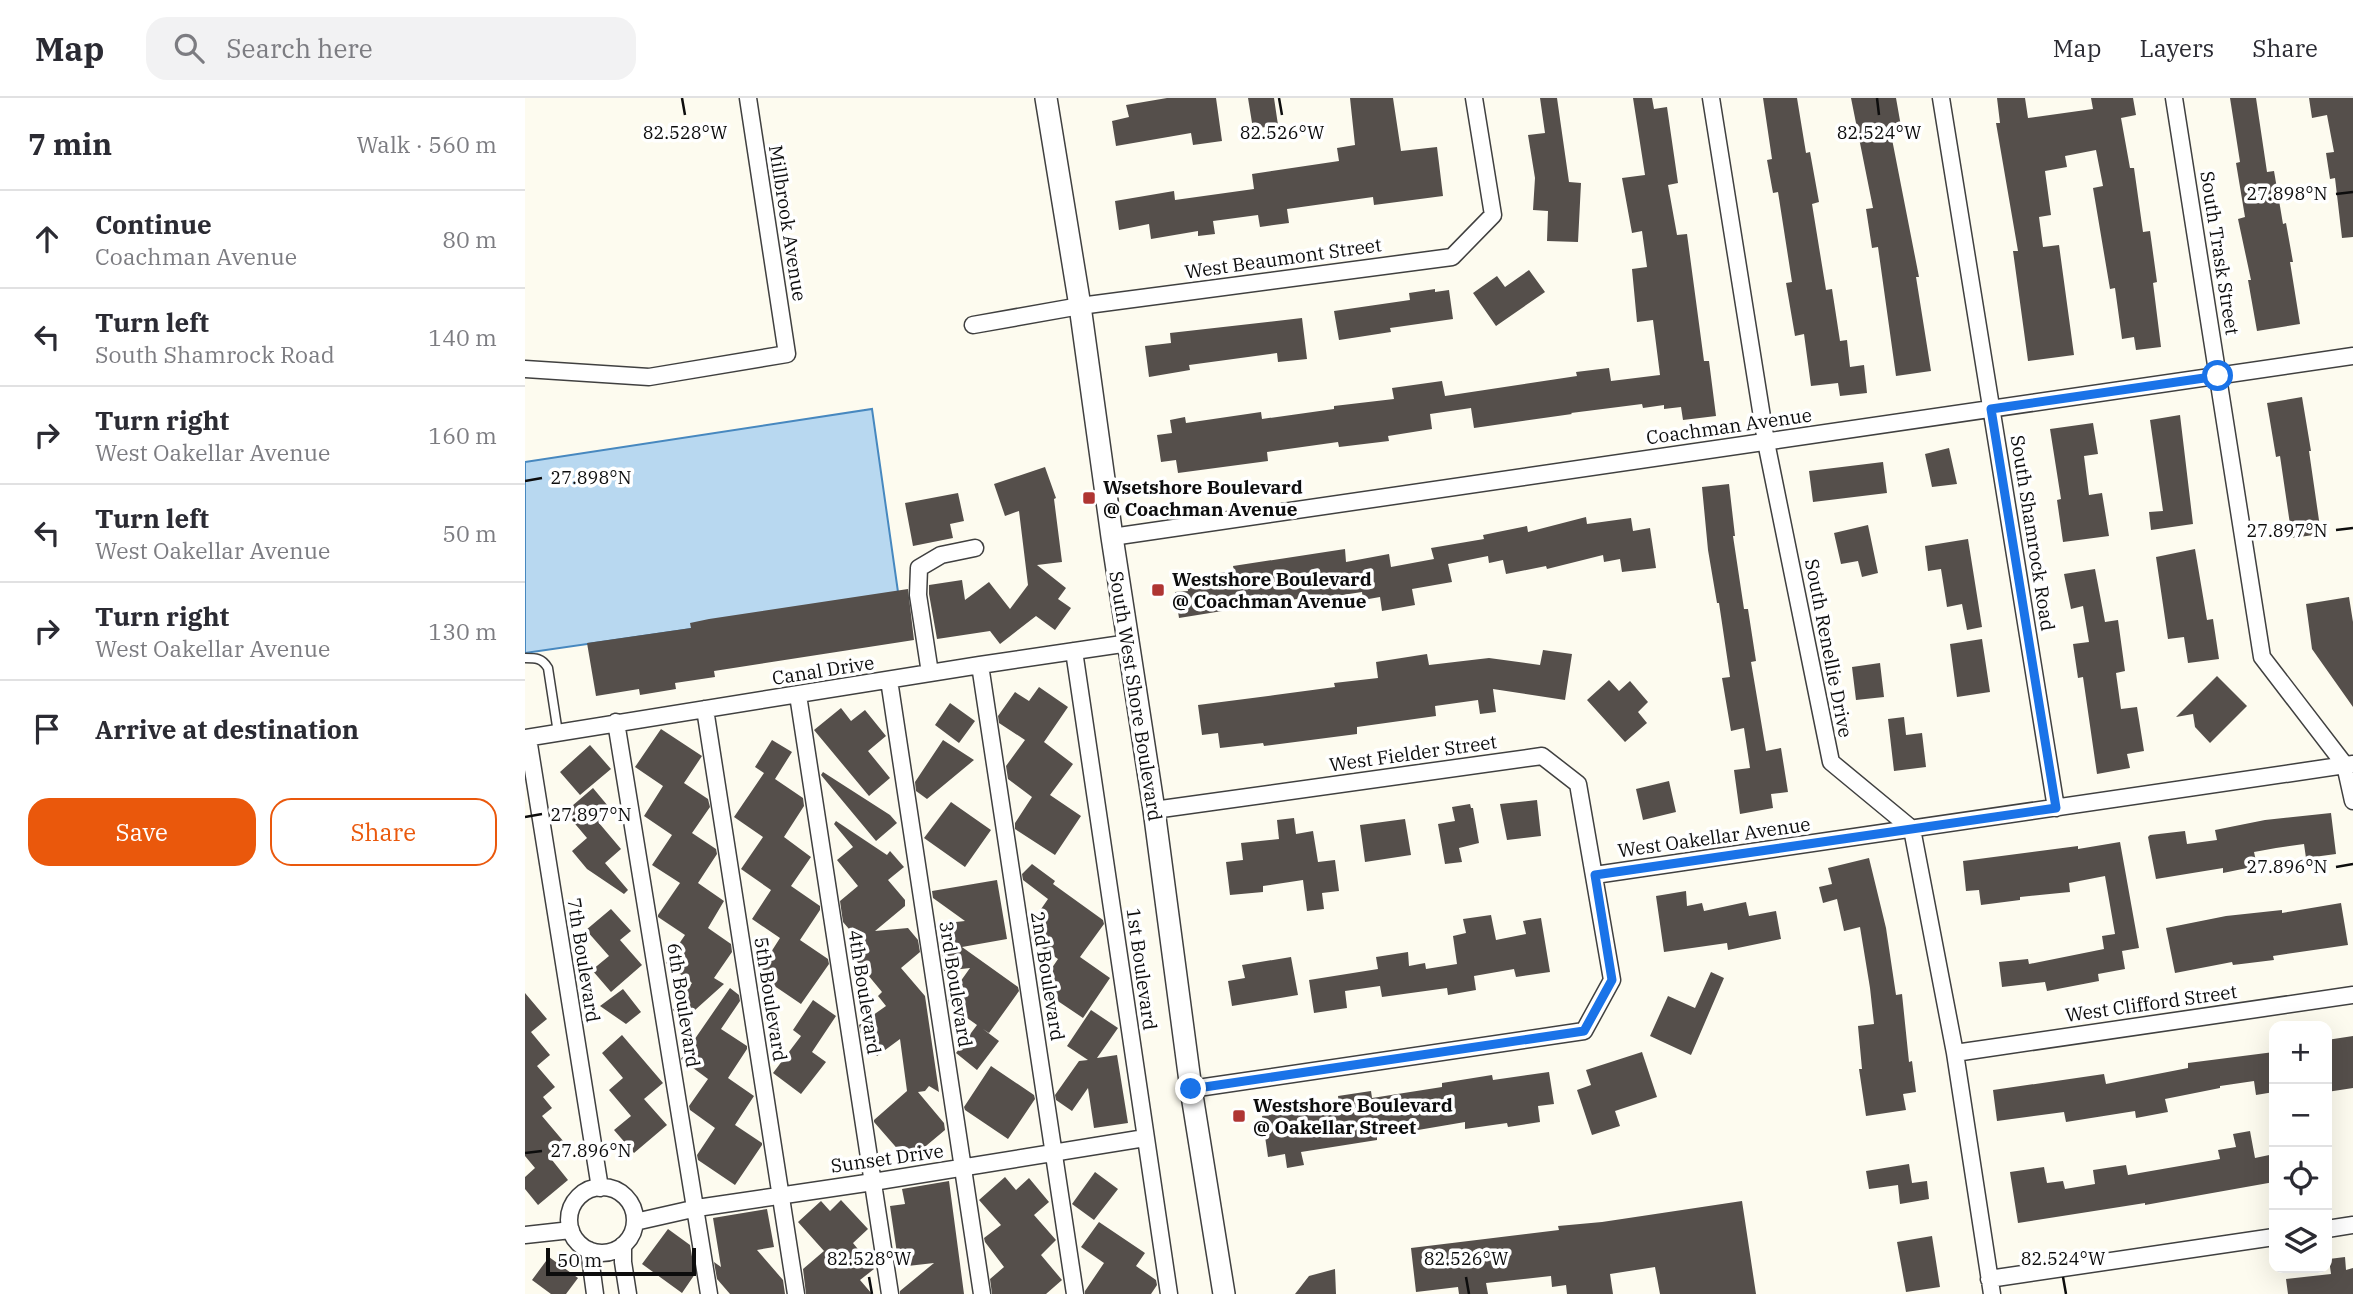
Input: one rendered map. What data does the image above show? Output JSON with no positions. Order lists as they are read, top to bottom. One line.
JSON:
{"streets":{"street":["Millbrook Avenue","South Trask Street","West Beaumont Street","Coachman Avenue","South Shamrock Road","South Renellie Drive","Canal Drive","South West Shore Boulevard","West Fielder Street","West Oakellar Avenue","7th Boulevard","1st Boulevard","2nd Boulevard","3rd Boulevard","4th Boulevard","5th Boulevard","West Clifford Street","6th Boulevard","Sunset Drive"]},"crossings":[["South Trask Street","Coachman Avenue"],["South Trask Street","West Oakellar Avenue"],["West Beaumont Street","South West Shore Boulevard"],["Coachman Avenue","South Shamrock Road"],["Coachman Avenue","South Renellie Drive"],["Coachman Avenue","South West Shore Boulevard"],["South Shamrock Road","West Oakellar Avenue"],["South Renellie Drive","West Oakellar Avenue"],["Canal Drive","South West Shore Boulevard"],["Canal Drive","7th Boulevard"],["Canal Drive","1st Boulevard"],["Canal Drive","2nd Boulevard"],["Canal Drive","3rd Boulevard"],["Canal Drive","4th Boulevard"],["Canal Drive","5th Boulevard"],["Canal Drive","6th Boulevard"],["South West Shore Boulevard","West Fielder Street"],["South West Shore Boulevard","West Oakellar Avenue"],["West Fielder Street","West Oakellar Avenue"],["7th Boulevard","Sunset Drive"],["1st Boulevard","Sunset Drive"],["2nd Boulevard","Sunset Drive"],["3rd Boulevard","Sunset Drive"],["4th Boulevard","Sunset Drive"],["5th Boulevard","Sunset Drive"],["6th Boulevard","Sunset Drive"]],"places":{"transit":["Wsetshore Boulevard @ Coachman Avenue","Westshore Boulevard @ Coachman Avenue","Westshore Boulevard @ Oakellar Street"]},"scale_bar":"50 m","page":{"header":"Map","search":"Search here","nav":["Map","Layers","Share"],"heading":["7 min","Walk · 560 m"],"list":[["Continue","Coachman Avenue","80 m"],["Turn left","South Shamrock Road","140 m"],["Turn right","West Oakellar Avenue","160 m"],["Turn left","West Oakellar Avenue","50 m"],["Turn right","West Oakellar Avenue","130 m"],"Arrive at destination"],"buttons":["Save","Share"],"map_buttons":["+","−"],"scale":"50 m"},"coordinates":["82.528°W","82.526°W","82.524°W","27.898°N","27.897°N","27.896°N"]}
